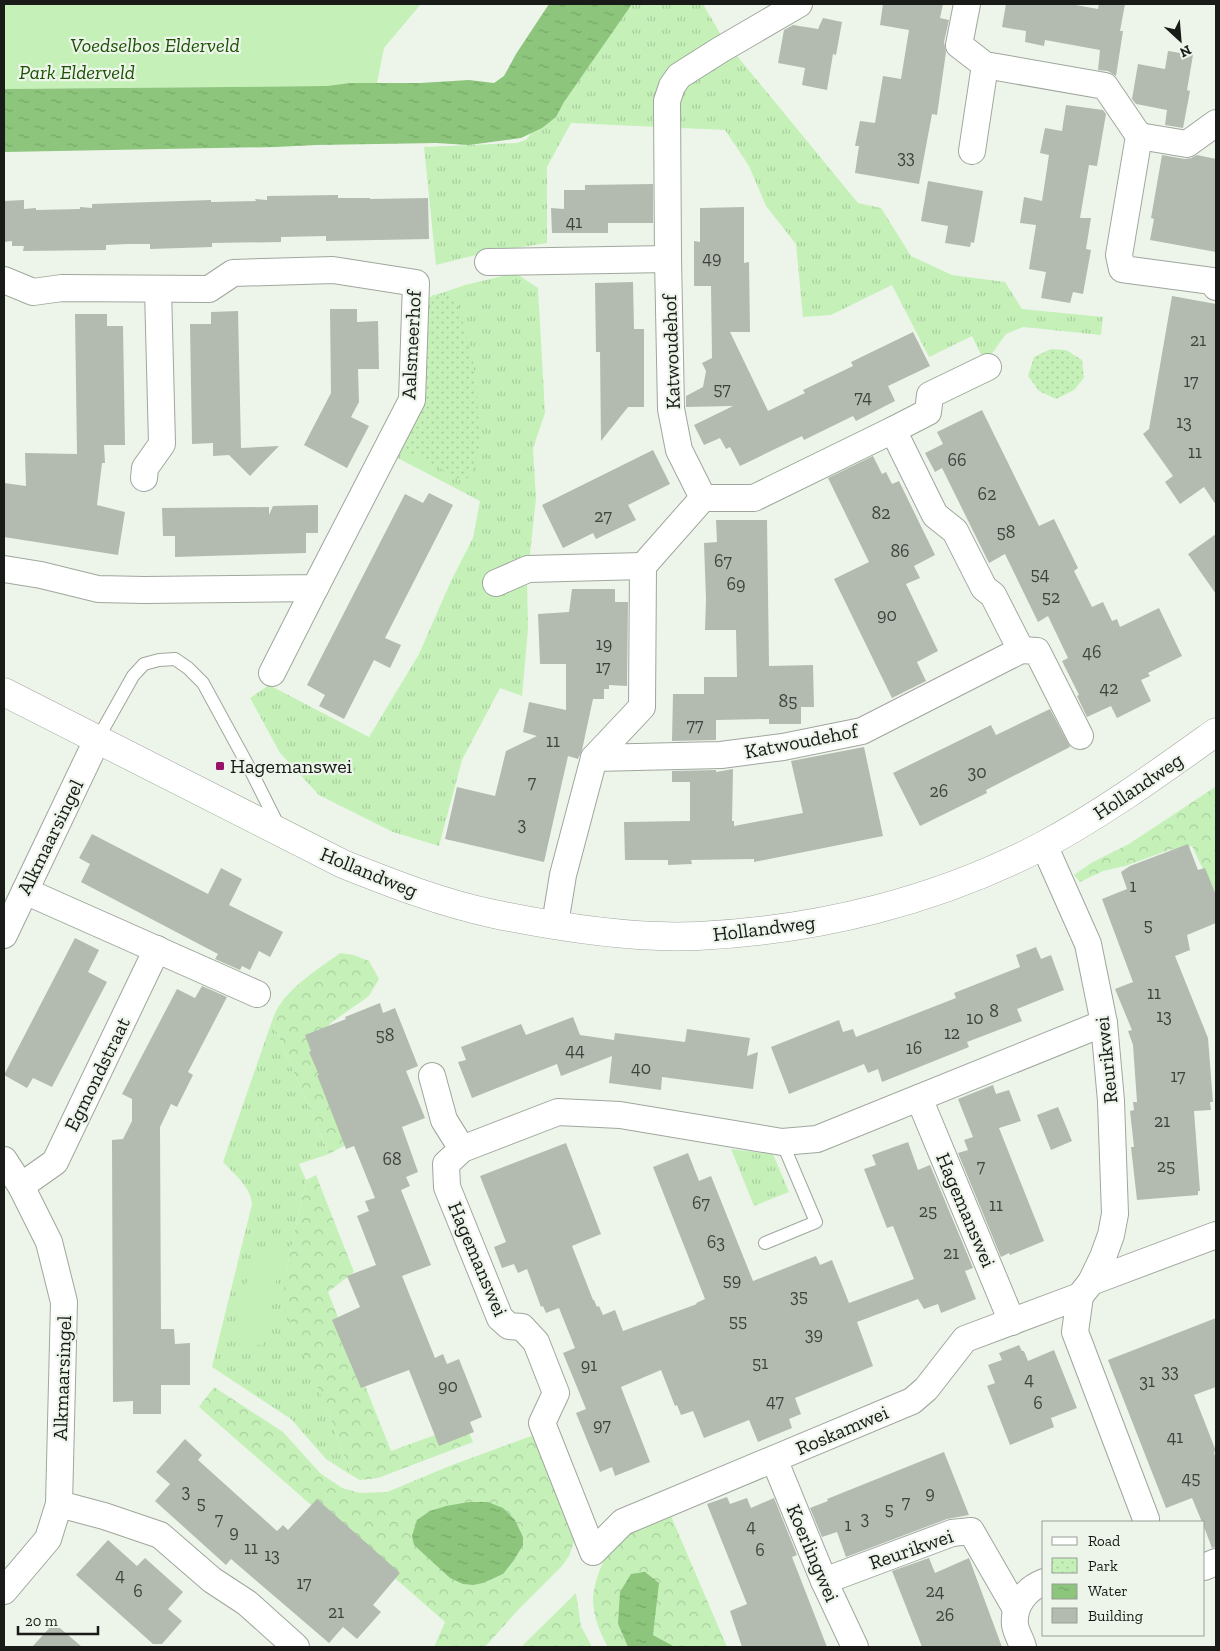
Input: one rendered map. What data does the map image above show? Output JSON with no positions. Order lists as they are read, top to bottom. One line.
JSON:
{"streets":{"street":["Aalsmeerhof","Katwoudehof","Hollandweg","Alkmaarsingel","Reurikwei","Egmondstraat","Hagemanswei","Roskamwei","Koerlingwei"]},"crossings":[["Hollandweg","Alkmaarsingel"],["Hollandweg","Reurikwei"],["Alkmaarsingel","Egmondstraat"],["Reurikwei","Hagemanswei"],["Reurikwei","Roskamwei"],["Reurikwei","Koerlingwei"],["Hagemanswei","Roskamwei"],["Roskamwei","Koerlingwei"]],"parks":["Voedselbos Elderveld","Park Elderveld"],"places":{"transit":["Hagemanswei"]},"house_numbers":["33","41","49","21","17","57","74","13","11","66","62","82","27","58","86","67","54","69","52","90","19","46","17","42","85","77","11","30","7","26","3","1","5","11","8","13","10","12","58","16","44","40","17","21","68","7","25","67","11","25","63","21","59","35","55","39","51","91","33","4","31","90","47","6","97","41","45","3","9","7","5","5","3","7","1","4","9","11","6","13","4","17","6","24","21","26"],"legend":["Road","Park","Water","Building"],"scale_bar":"20 m","north":"bottom right"}
